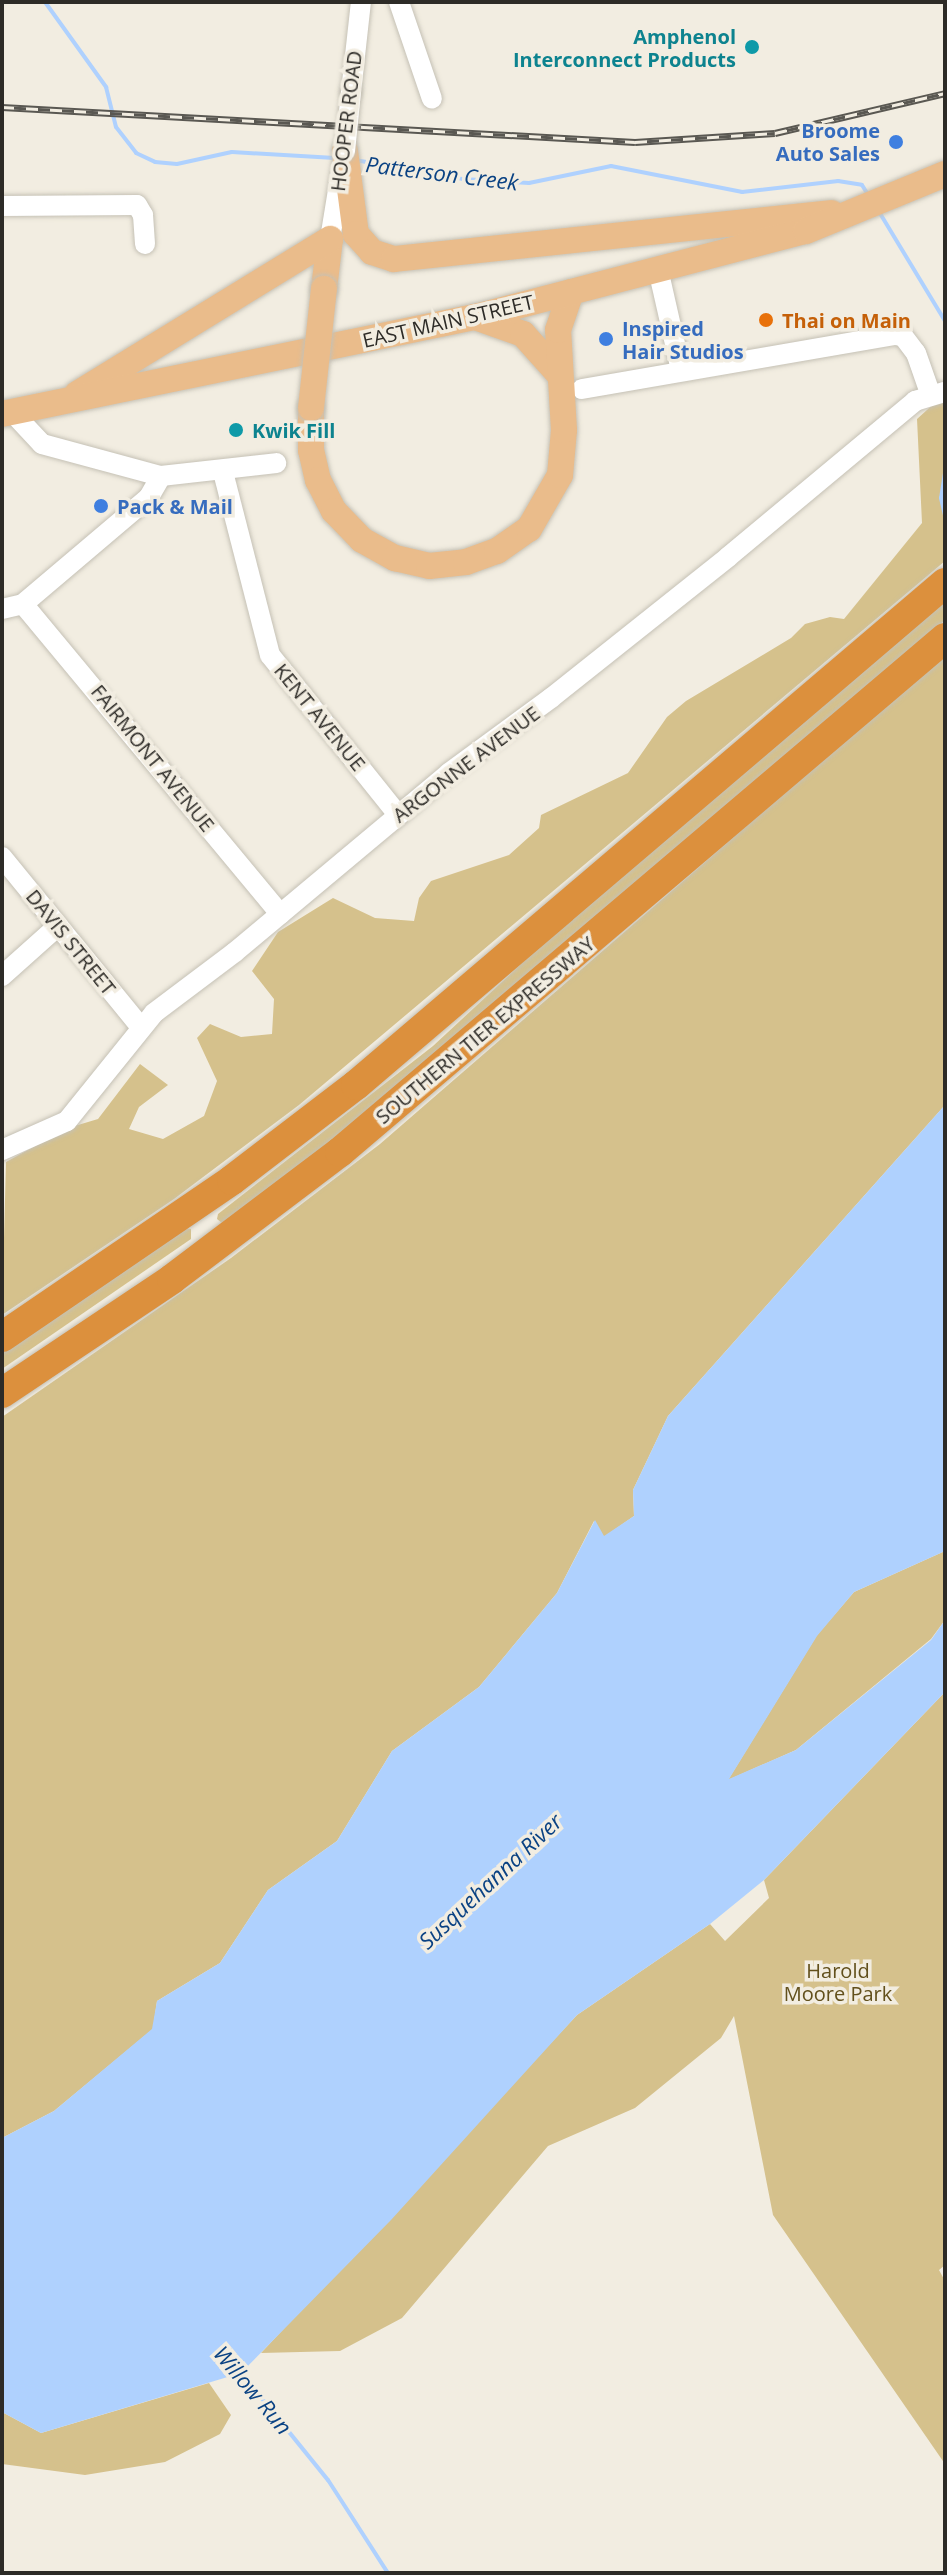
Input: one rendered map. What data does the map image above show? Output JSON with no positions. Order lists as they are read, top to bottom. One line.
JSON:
{"streets":{"highway":["SOUTHERN TIER EXPRESSWAY"],"main road":["EAST MAIN STREET"],"street":["HOOPER ROAD","KENT AVENUE","FAIRMONT AVENUE","ARGONNE AVENUE","DAVIS STREET"]},"crossings":[["KENT AVENUE","ARGONNE AVENUE"],["FAIRMONT AVENUE","ARGONNE AVENUE"],["ARGONNE AVENUE","DAVIS STREET"]],"water":["Patterson Creek","Susquehanna River","Willow Run"],"parks":["Harold Moore Park"],"places":["Amphenol Interconnect Products","Broome Auto Sales","Thai on Main","Inspired Hair Studios","Kwik Fill","Pack & Mail"]}
